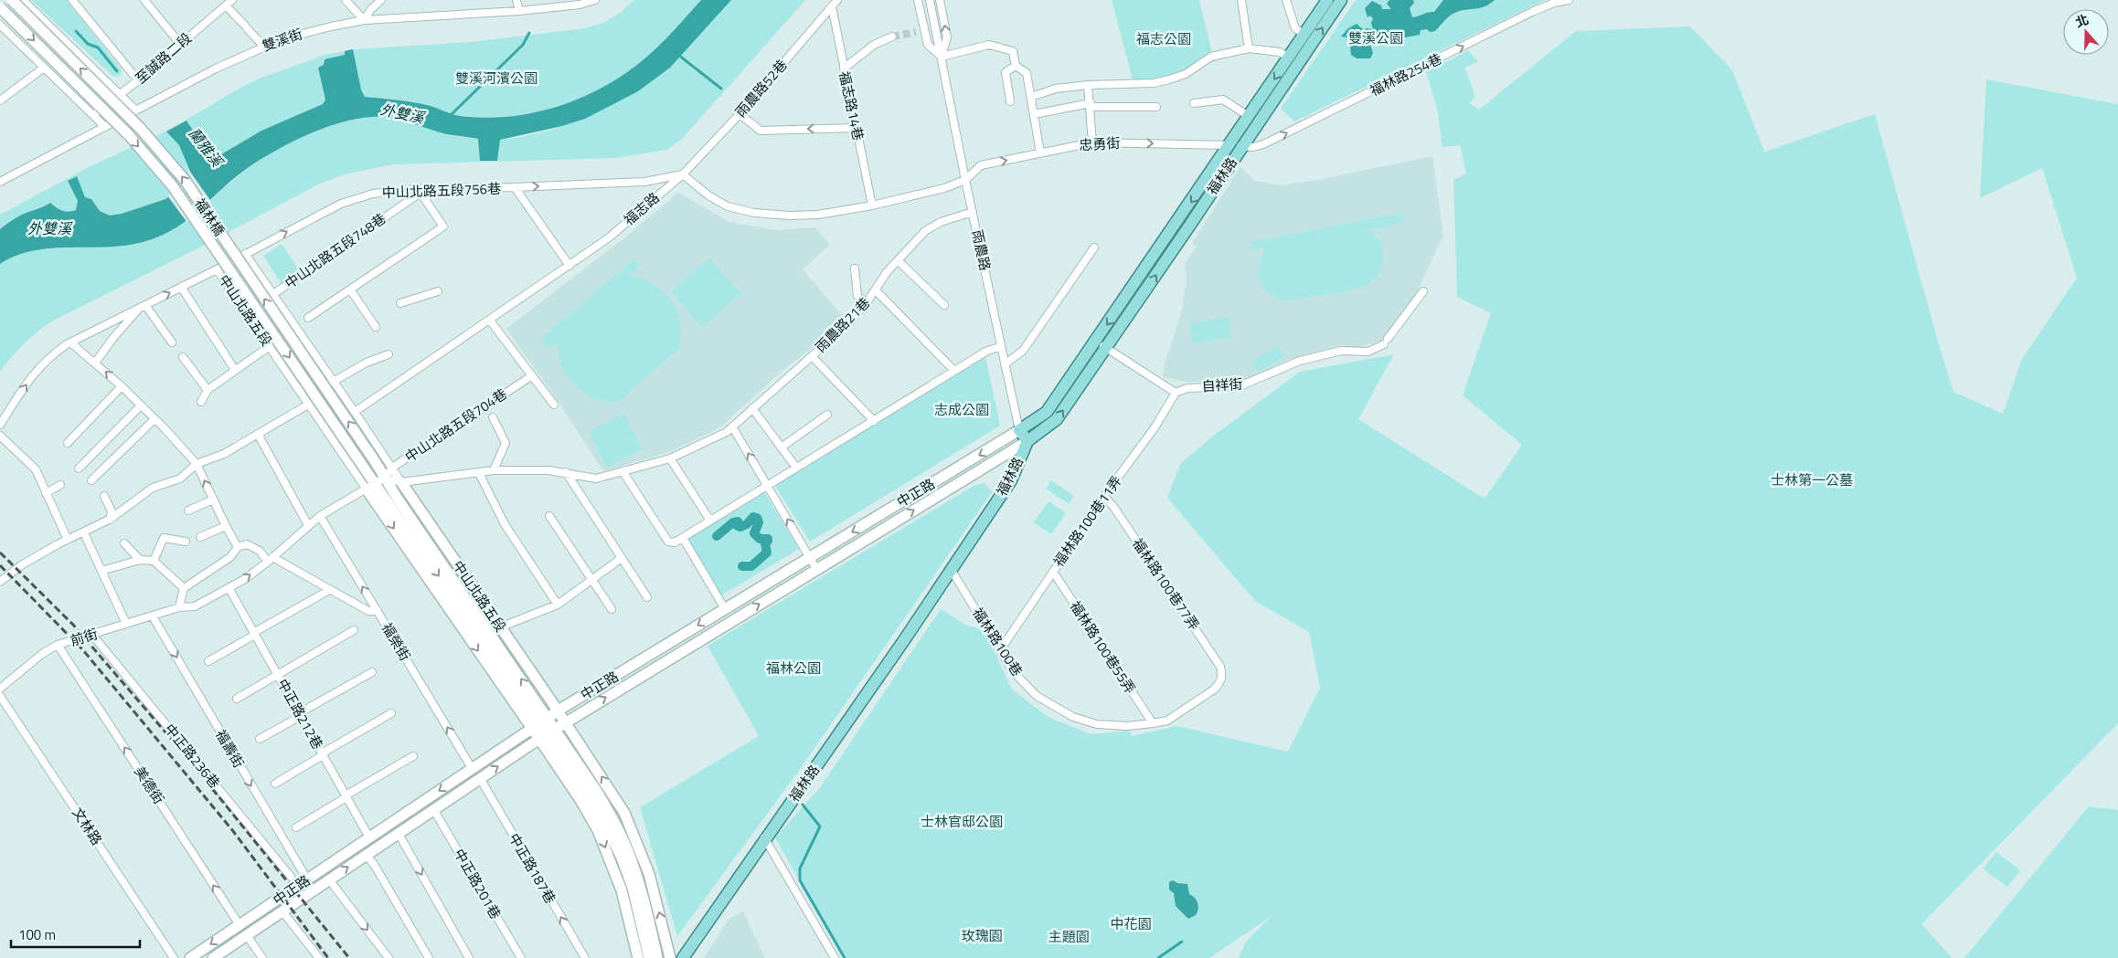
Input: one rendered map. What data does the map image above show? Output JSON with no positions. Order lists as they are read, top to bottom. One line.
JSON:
{"streets":{"main road":["福林路","福林橋","雨農路","中山北路五段","中正路"],"street":["雙溪街","至誠路二段","福林路254巷","雨農路52巷","福志路14巷","忠勇街","中山北路五段756巷","福志路","中山北路五段748巷","雨農路21巷","自祥街","中山北路五段704巷","福林路100巷11弄","福林路100巷77弄","前街","福榮街","福林路100巷","福林路100巷55弄","中正路212巷","福壽街","中正路236巷","美德街","文林路","中正路187巷","中正路201巷"]},"crossings":[["福林路254巷","忠勇街"],["福林路254巷","福林路"],["雨農路52巷","福志路14巷"],["雨農路52巷","中山北路五段756巷"],["雨農路52巷","福志路"],["忠勇街","福林路"],["忠勇街","雨農路"],["福林路","雨農路"],["福林路","中正路"],["福林路","福林路100巷"],["中山北路五段756巷","福志路"],["中山北路五段756巷","中山北路五段748巷"],["中山北路五段756巷","中山北路五段"],["福志路","中山北路五段"],["福林橋","中山北路五段"],["雨農路","雨農路21巷"],["雨農路","中正路"],["中山北路五段748巷","中山北路五段"],["中山北路五段","雨農路21巷"],["中山北路五段","中山北路五段704巷"],["中山北路五段","中正路"],["中山北路五段","前街"],["自祥街","福林路100巷11弄"],["中山北路五段704巷","前街"],["中正路","福榮街"],["中正路","中正路212巷"],["中正路","福壽街"],["中正路","美德街"],["中正路","中正路187巷"],["中正路","中正路201巷"],["福林路100巷11弄","福林路100巷77弄"],["福林路100巷11弄","福林路100巷"],["福林路100巷11弄","福林路100巷55弄"],["福林路100巷77弄","福林路100巷"],["前街","福榮街"],["前街","福壽街"],["前街","中正路236巷"],["前街","美德街"],["福林路100巷","福林路100巷55弄"]],"one_way":["福林路254巷","中山北路五段756巷","福榮街","福壽街","美德街","中正路187巷"],"water":["外雙溪","蘭雅溪"],"parks":["雙溪公園","福志公園","雙溪河濱公園","志成公園","士林第一公墓","福林公園","士林官邸公園","中花園","玫瑰園","主題園"],"scale_bar":"100 m","north":"top"}
